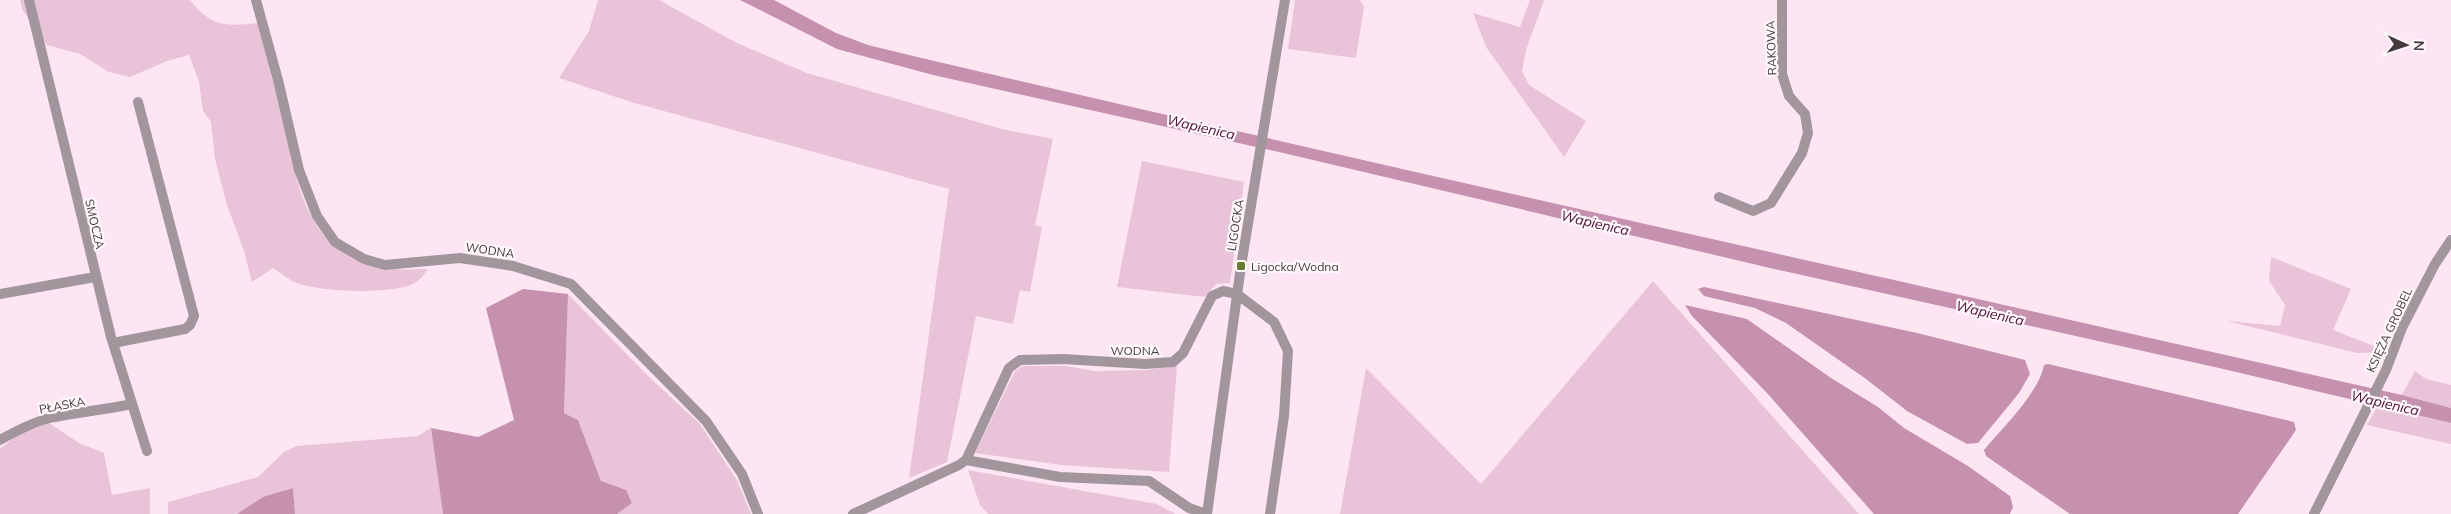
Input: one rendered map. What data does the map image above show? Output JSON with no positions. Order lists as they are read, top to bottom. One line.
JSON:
{"streets":{"street":["RAKOWA","SMOCZA","LIGOCKA","WODNA","KSIĘŻA GROBEL","PŁASKA"]},"crossings":[["SMOCZA","PŁASKA"],["LIGOCKA","WODNA"]],"water":["Wapienica"],"places":{"transit":["Ligocka/Wodna"]},"north":"right"}
